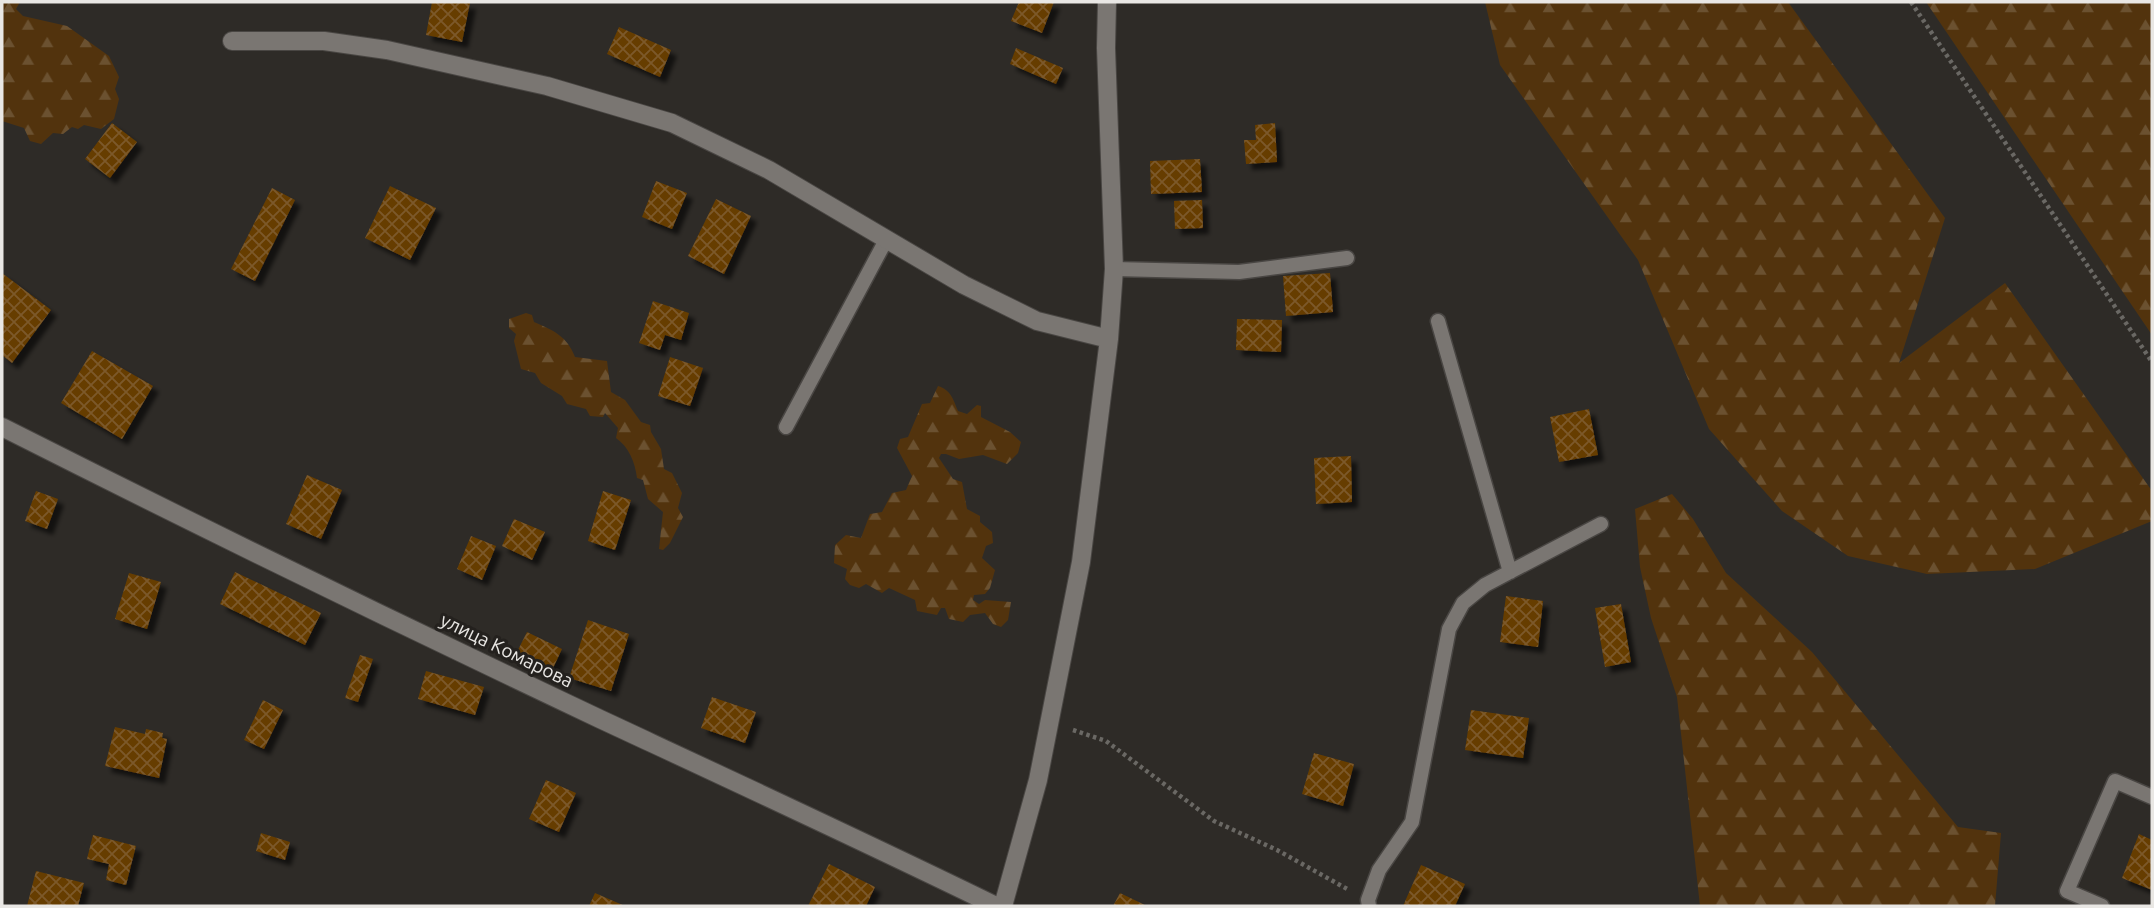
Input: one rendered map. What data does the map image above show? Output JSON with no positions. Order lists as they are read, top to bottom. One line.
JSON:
{"streets":{"street":["улица Комарова"]}}
